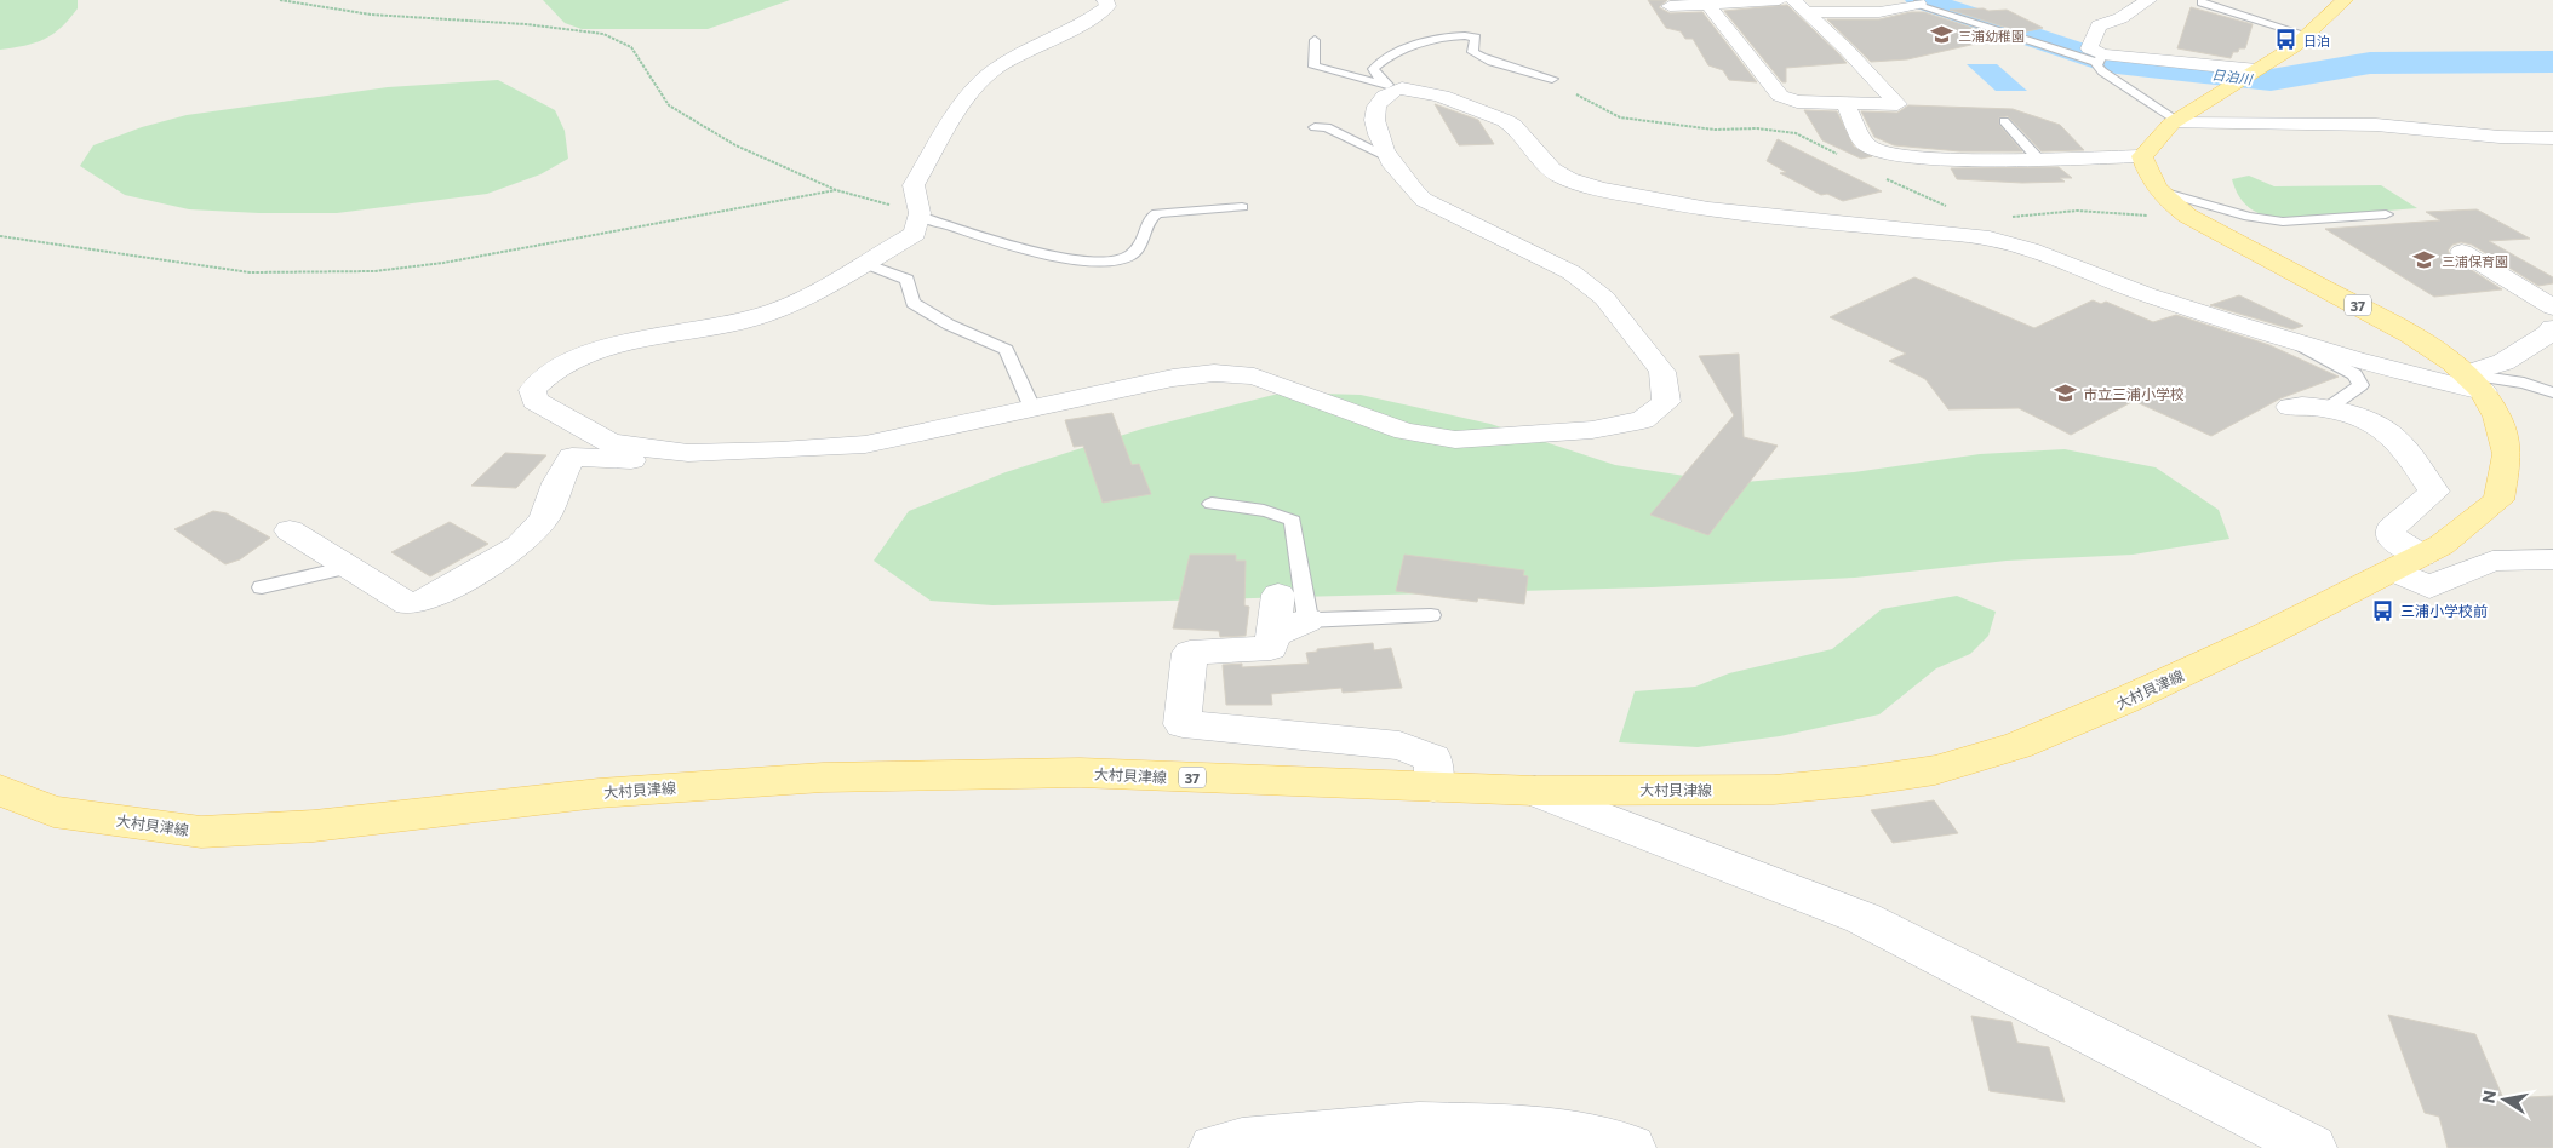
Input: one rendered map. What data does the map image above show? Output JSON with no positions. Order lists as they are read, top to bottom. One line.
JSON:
{"streets":{"main road":["37","大村貝津線"]},"water":["日泊川"],"places":{"school or university":["三浦幼稚園","三浦保育園","市立三浦小学校"],"bus stop":["日泊","三浦小学校前"]},"north":"left"}
